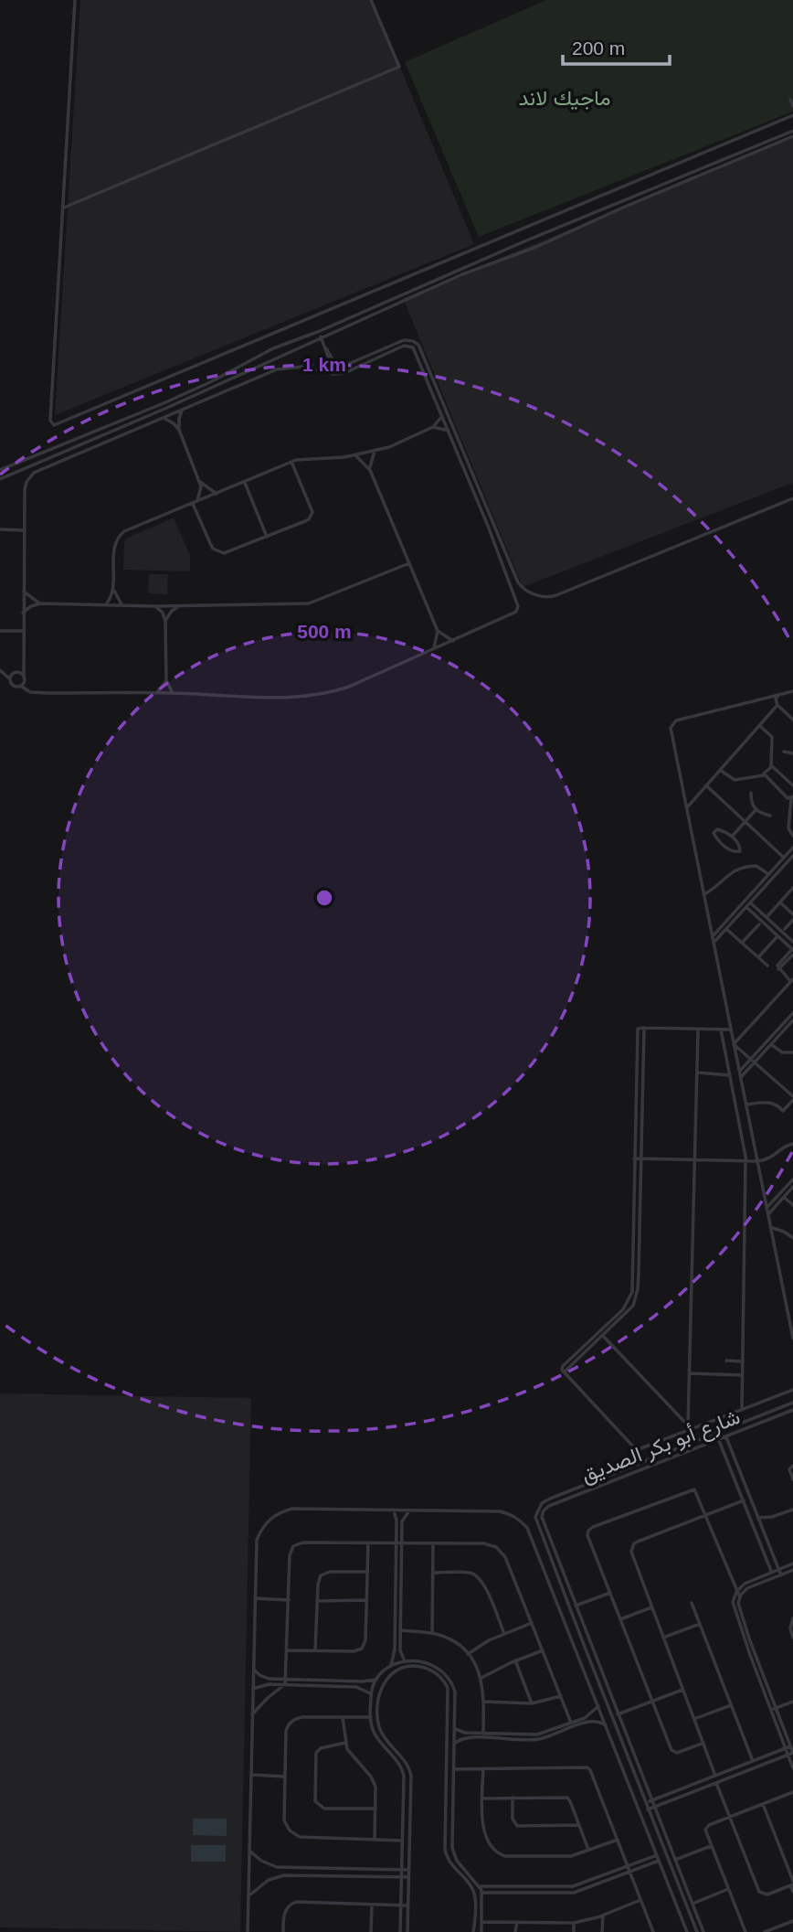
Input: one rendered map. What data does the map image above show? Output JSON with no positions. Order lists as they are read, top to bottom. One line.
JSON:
{"streets":{"street":["شارع أبو بكر الصديق"]},"parks":["ماجيك لاند"],"scale_bar":"200 m","rings":["1 km","500 m"]}
